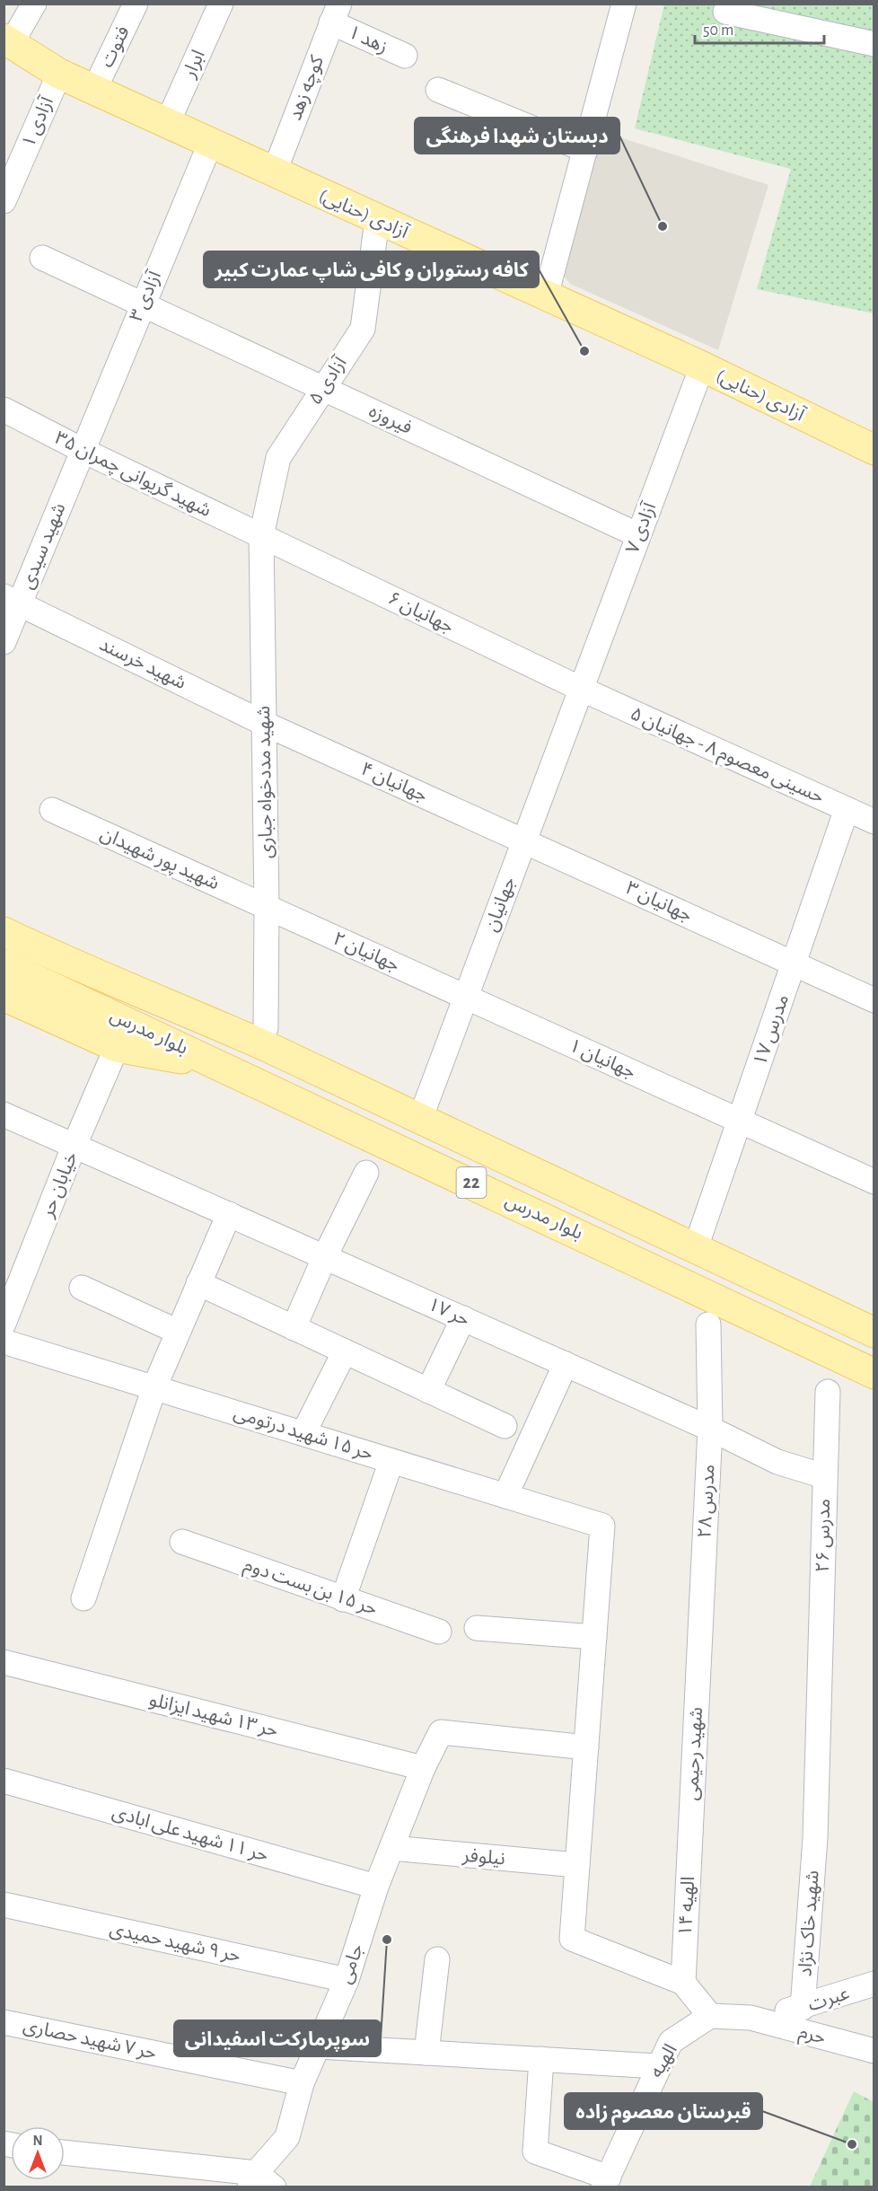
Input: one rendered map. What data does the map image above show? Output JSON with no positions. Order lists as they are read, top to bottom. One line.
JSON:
{"streets":{"main road":["آزادی (حنایی)","بلوار مدرس","22"],"street":["زهد ۱","فتوت","ابرار","کوچه زهد","آزادی ۱","آزادی ۳","آزادی ۵","فیروزه","شهید گریوانی چمران ۳۵","آزادی ۷","شهید سیدی","جهانیان ۶","شهید خرسند","حسینی معصوم ۸ - جهانیان ۵","شهید مددخواه جباری","جهانیان ۴","شهید پور شهیدان","جهانیان ۳","جهانیان","جهانیان ۲","مدرس ۱۷","جهانیان ۱","خیابان حر","حر ۱۷","حر ۱۵ شهید درتومی","مدرس ۲۸","مدرس ۲۶","حر ۱۵ بن بست دوم","حر ۱۳ شهید ایزانلو","شهید رحیمی","حر ۱۱ شهید علی ابادی","نیلوفر","الهیه ۱۴","شهید خاک نژاد","حر ۹ شهید حمیدی","جامی","عبرت","حرم","حر ۷ شهید حصاری","الهیه"]},"crossings":[["زهد ۱","کوچه زهد"],["فتوت","آزادی (حنایی)"],["ابرار","آزادی (حنایی)"],["کوچه زهد","آزادی (حنایی)"],["آزادی ۱","آزادی (حنایی)"],["آزادی (حنایی)","آزادی ۳"],["آزادی (حنایی)","آزادی ۵"],["آزادی (حنایی)","آزادی ۷"],["آزادی ۳","فیروزه"],["آزادی ۳","شهید گریوانی چمران ۳۵"],["آزادی ۳","شهید سیدی"],["آزادی ۵","فیروزه"],["آزادی ۵","شهید گریوانی چمران ۳۵"],["آزادی ۵","جهانیان ۶"],["آزادی ۵","شهید مددخواه جباری"],["فیروزه","آزادی ۷"],["شهید گریوانی چمران ۳۵","شهید سیدی"],["شهید گریوانی چمران ۳۵","جهانیان ۶"],["شهید گریوانی چمران ۳۵","شهید مددخواه جباری"],["آزادی ۷","جهانیان ۶"],["آزادی ۷","حسینی معصوم ۸ - جهانیان ۵"],["آزادی ۷","جهانیان"],["شهید سیدی","شهید خرسند"],["جهانیان ۶","حسینی معصوم ۸ - جهانیان ۵"],["جهانیان ۶","شهید مددخواه جباری"],["جهانیان ۶","جهانیان"],["شهید خرسند","شهید مددخواه جباری"],["شهید خرسند","جهانیان ۴"],["حسینی معصوم ۸ - جهانیان ۵","جهانیان"],["حسینی معصوم ۸ - جهانیان ۵","مدرس ۱۷"],["شهید مددخواه جباری","جهانیان ۴"],["شهید مددخواه جباری","شهید پور شهیدان"],["شهید مددخواه جباری","جهانیان ۲"],["جهانیان ۴","جهانیان ۳"],["جهانیان ۴","جهانیان"],["شهید پور شهیدان","جهانیان ۲"],["جهانیان ۳","جهانیان"],["جهانیان ۳","مدرس ۱۷"],["جهانیان","جهانیان ۲"],["جهانیان","بلوار مدرس"],["جهانیان","جهانیان ۱"],["جهانیان ۲","جهانیان ۱"],["مدرس ۱۷","بلوار مدرس"],["مدرس ۱۷","جهانیان ۱"],["خیابان حر","حر ۱۷"],["حر ۱۷","مدرس ۲۸"],["حر ۱۷","مدرس ۲۶"],["مدرس ۲۸","شهید رحیمی"],["مدرس ۲۶","شهید خاک نژاد"],["حر ۱۳ شهید ایزانلو","جامی"],["شهید رحیمی","الهیه ۱۴"],["حر ۱۱ شهید علی ابادی","جامی"],["نیلوفر","جامی"],["شهید خاک نژاد","عبرت"],["حر ۹ شهید حمیدی","جامی"],["جامی","حر ۷ شهید حصاری"],["عبرت","حرم"]],"places":["دبستان شهدا فرهنگی","کافه رستوران و کافی شاپ عمارت کبیر","سوپرمارکت اسفیدانی","قبرستان معصوم زاده"],"scale_bar":"50 m","north":"top"}
